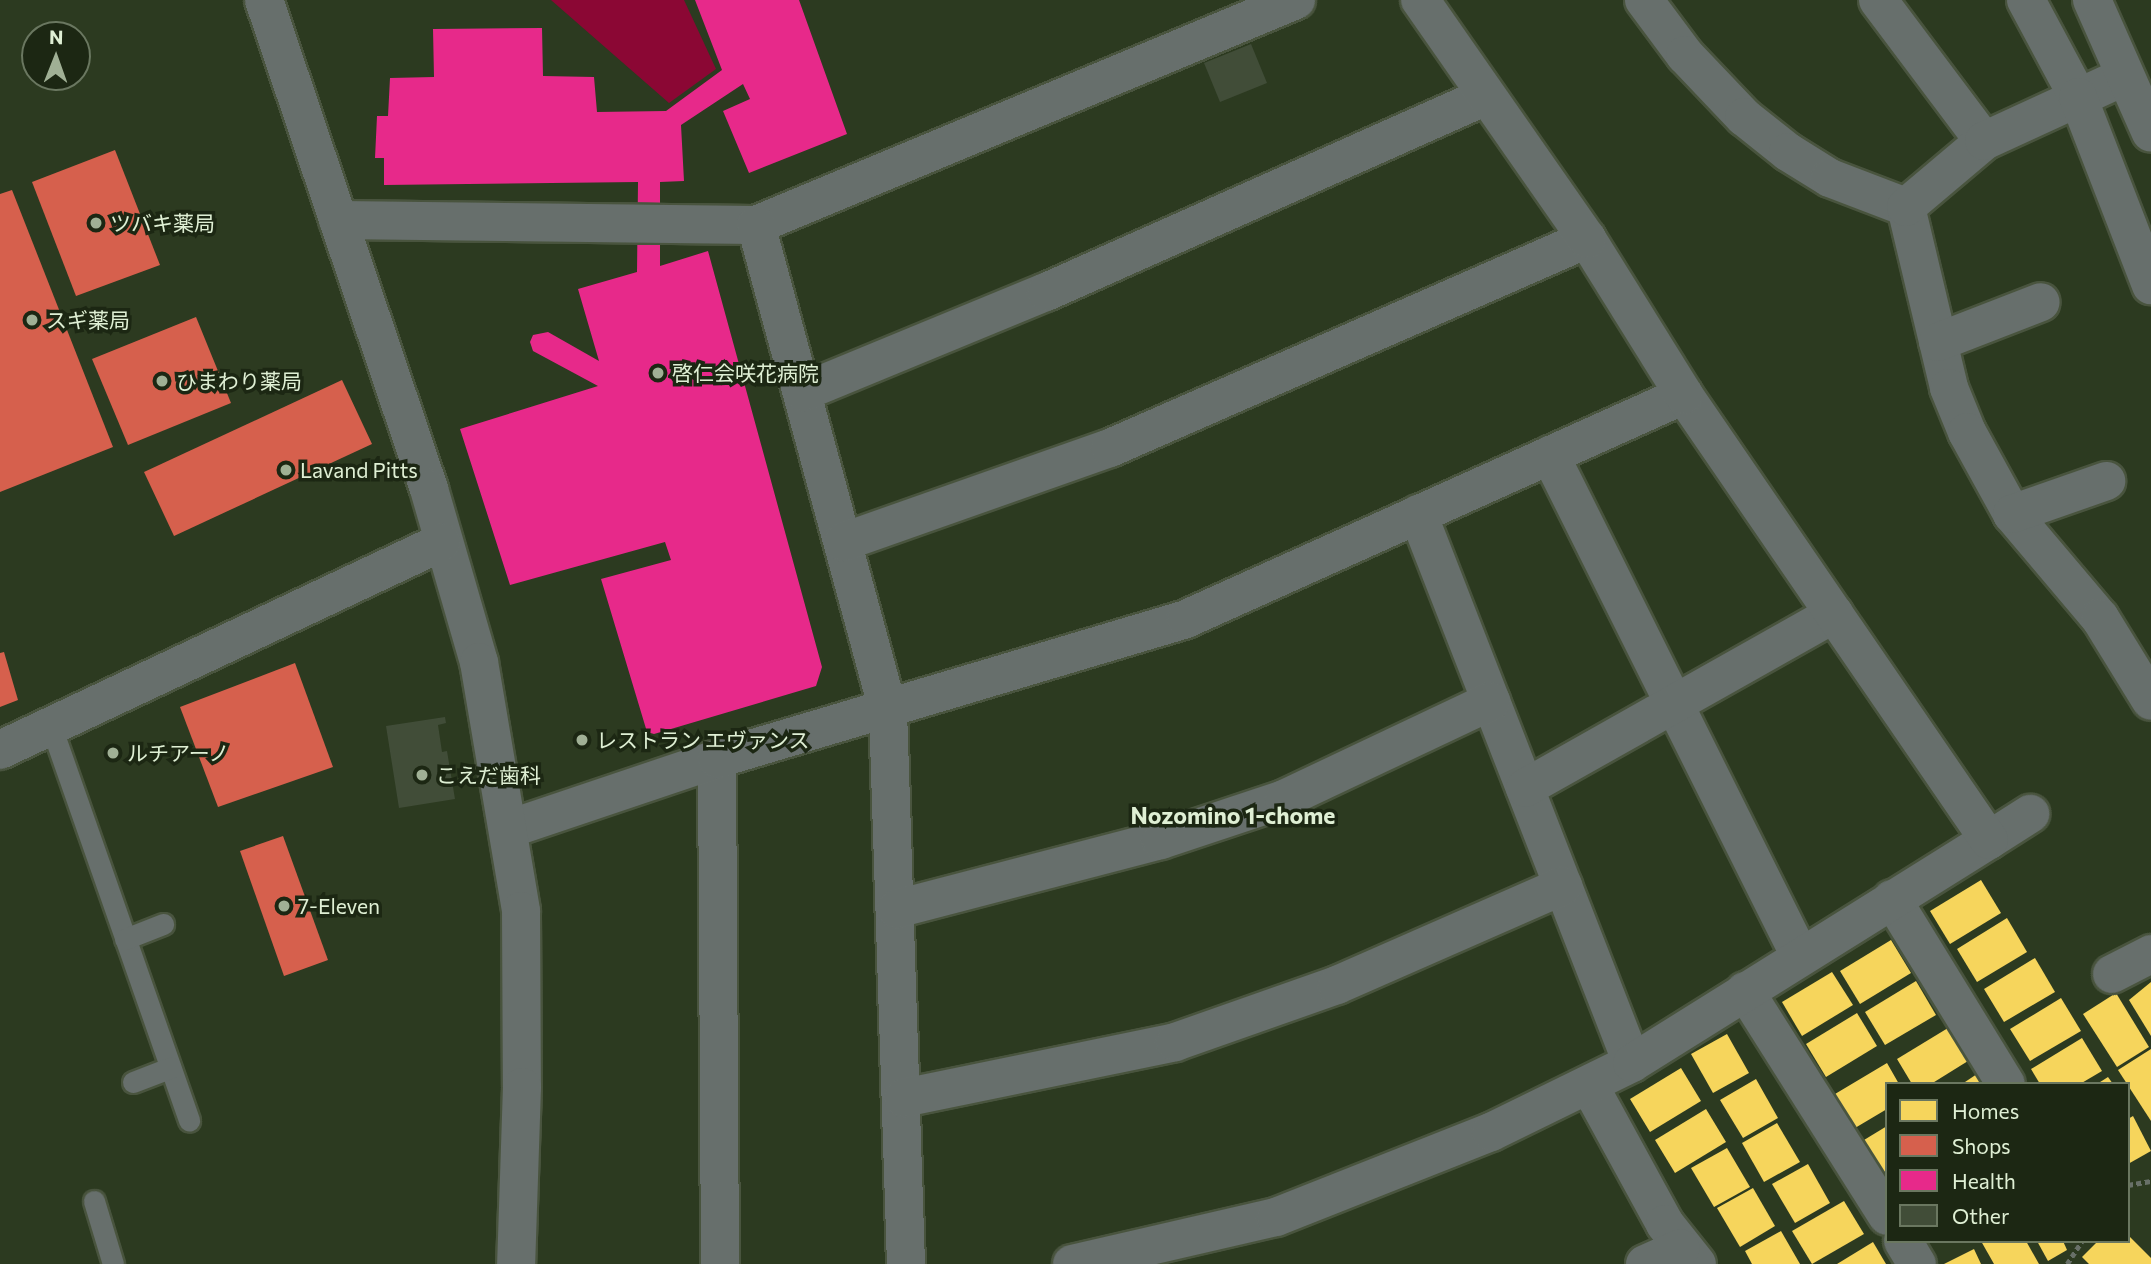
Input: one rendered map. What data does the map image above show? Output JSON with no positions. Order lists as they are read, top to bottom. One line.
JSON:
{"districts":["Nozomino 1-chome"],"places":["ツバキ薬局","スギ薬局","啓仁会咲花病院","ひまわり薬局","Lavand Pitts","レストラン エヴァンス","ルチアーノ","こえだ歯科","7-Eleven"],"legend":["Homes","Shops","Health","Other"],"north":"top"}
